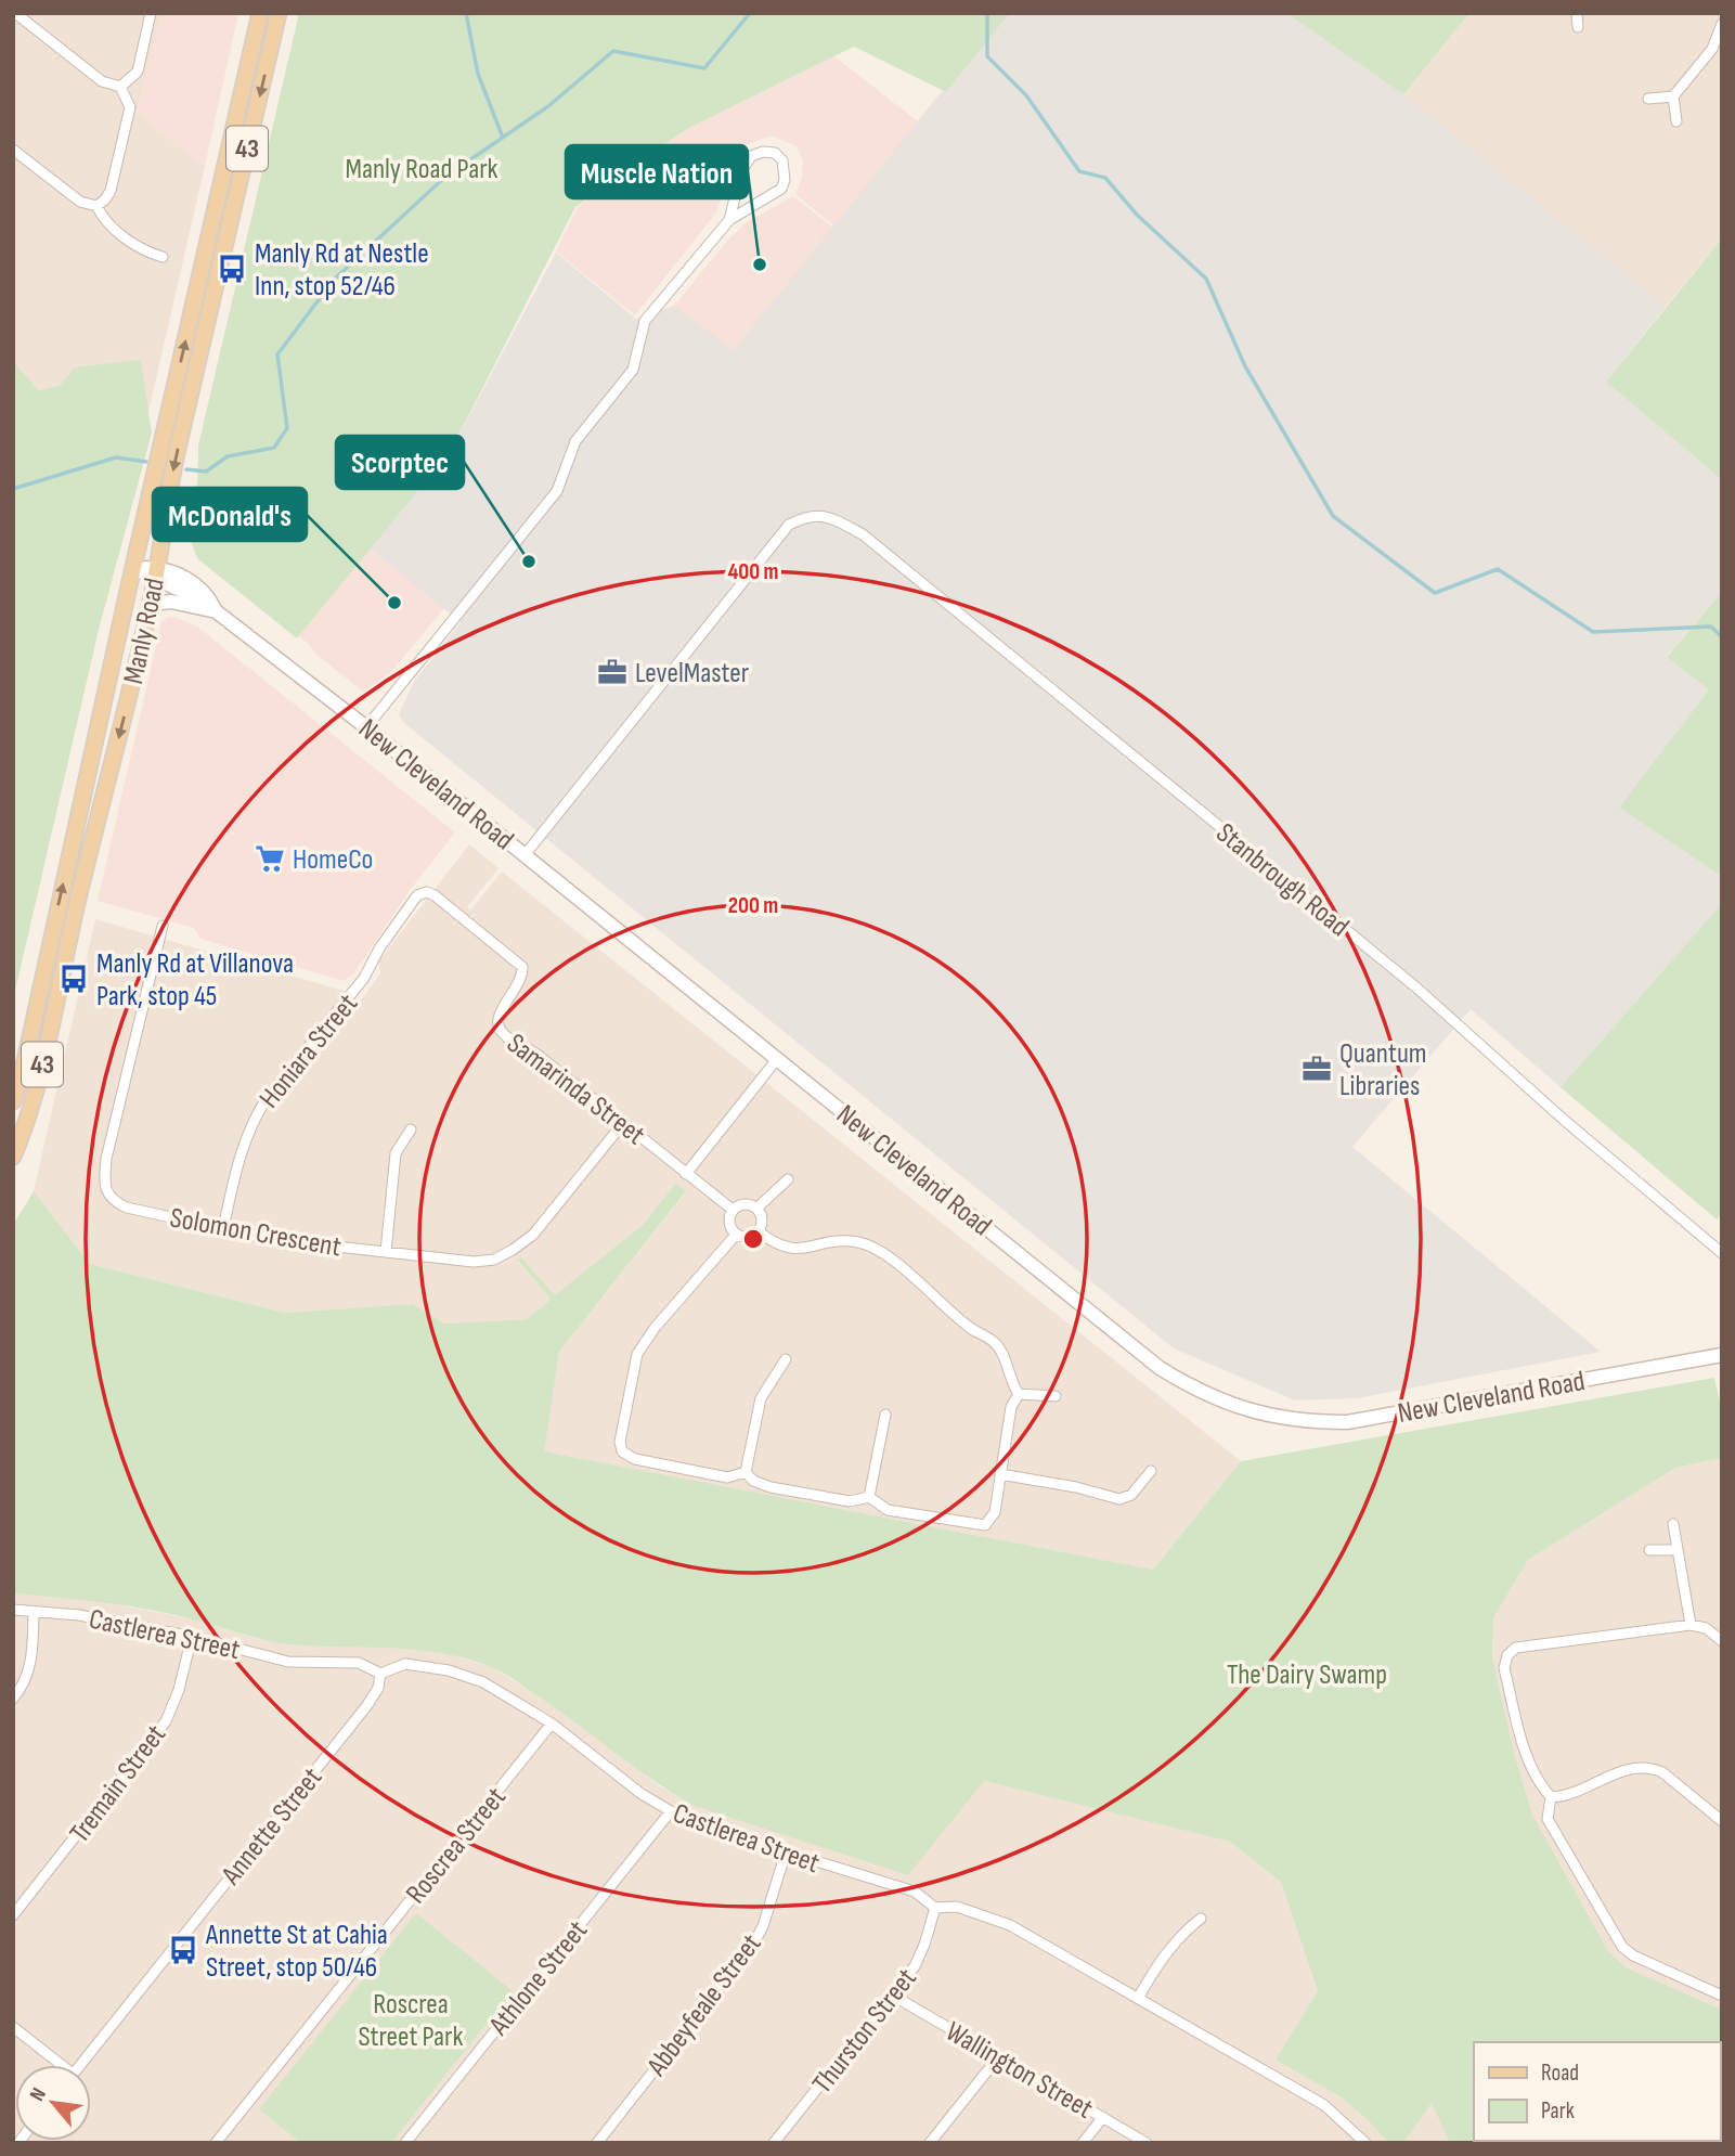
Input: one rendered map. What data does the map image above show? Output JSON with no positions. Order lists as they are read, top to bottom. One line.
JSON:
{"streets":{"main road":["43","Manly Road"],"street":["New Cleveland Road","Stanbrough Road","Honiara Street","Samarinda Street","Solomon Crescent","Castlerea Street","Tremain Street","Annette Street","Roscrea Street","Athlone Street","Abbeyfeale Street","Thurston Street","Wallington Street"]},"crossings":[["Manly Road","New Cleveland Road"],["New Cleveland Road","Stanbrough Road"],["Honiara Street","Samarinda Street"],["Honiara Street","Solomon Crescent"],["Samarinda Street","Solomon Crescent"],["Castlerea Street","Tremain Street"],["Castlerea Street","Annette Street"],["Castlerea Street","Roscrea Street"],["Castlerea Street","Athlone Street"],["Castlerea Street","Abbeyfeale Street"],["Castlerea Street","Thurston Street"],["Thurston Street","Wallington Street"]],"parks":["Manly Road Park","The Dairy Swamp","Roscrea Street Park"],"places":{"other":["Muscle Nation","Scorptec","McDonald's"],"bus stop":["Manly Rd at Nestle Inn, stop 52/46","Manly Rd at Villanova Park, stop 45","Annette St at Cahia Street, stop 50/46"],"office":["LevelMaster","Quantum Libraries"],"supermarket":["HomeCo"]},"legend":["Road","Park"],"north":"top left","rings":["400 m","200 m"]}
